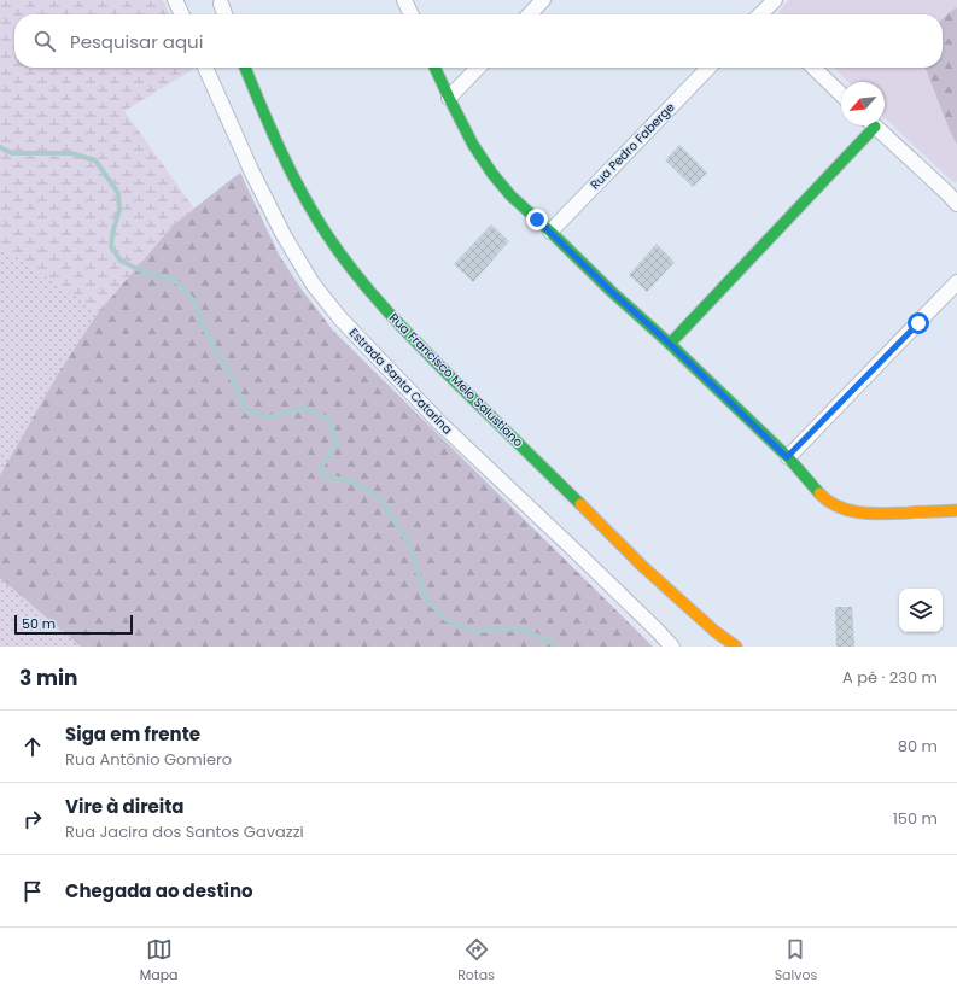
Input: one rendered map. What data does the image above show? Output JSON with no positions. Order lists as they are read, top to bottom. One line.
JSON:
{"streets":{"street":["Rua Pedro Faberge","Rua Francisco Melo Salustiano","Estrada Santa Catarina"]},"scale_bar":"50 m","north":"bottom left","page":{"search":"Pesquisar aqui","scale":"50 m","heading":["3 min","A pé · 230 m"],"list":[["Siga em frente","Rua Antônio Gomiero","80 m"],["Vire à direita","Rua Jacira dos Santos Gavazzi","150 m"],"Chegada ao destino"],"nav":["Mapa","Rotas","Salvos"]}}
